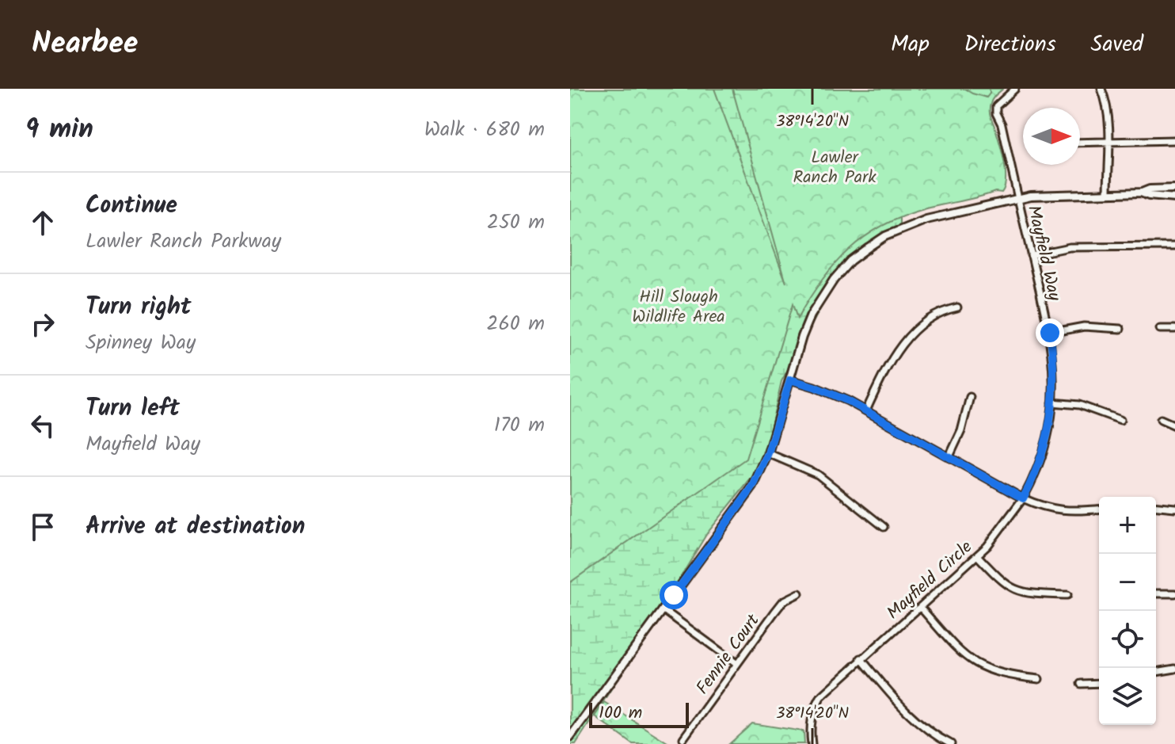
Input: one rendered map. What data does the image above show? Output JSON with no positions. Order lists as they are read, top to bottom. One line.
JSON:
{"streets":{"street":["Mayfield Way","Mayfield Circle","Fennie Court"]},"crossings":[["Mayfield Way","Mayfield Circle"]],"parks":["Lawler Ranch Park","Hill Slough Wildlife Area"],"scale_bar":"100 m","north":"right","page":{"header":"Nearbee","nav":["Map","Directions","Saved"],"heading":["9 min","Walk · 680 m"],"list":[["Continue","Lawler Ranch Parkway","250 m"],["Turn right","Spinney Way","260 m"],["Turn left","Mayfield Way","170 m"],"Arrive at destination"],"map_buttons":["+","−"],"scale":"100 m"},"coordinates":["38°14'20\"N"]}
